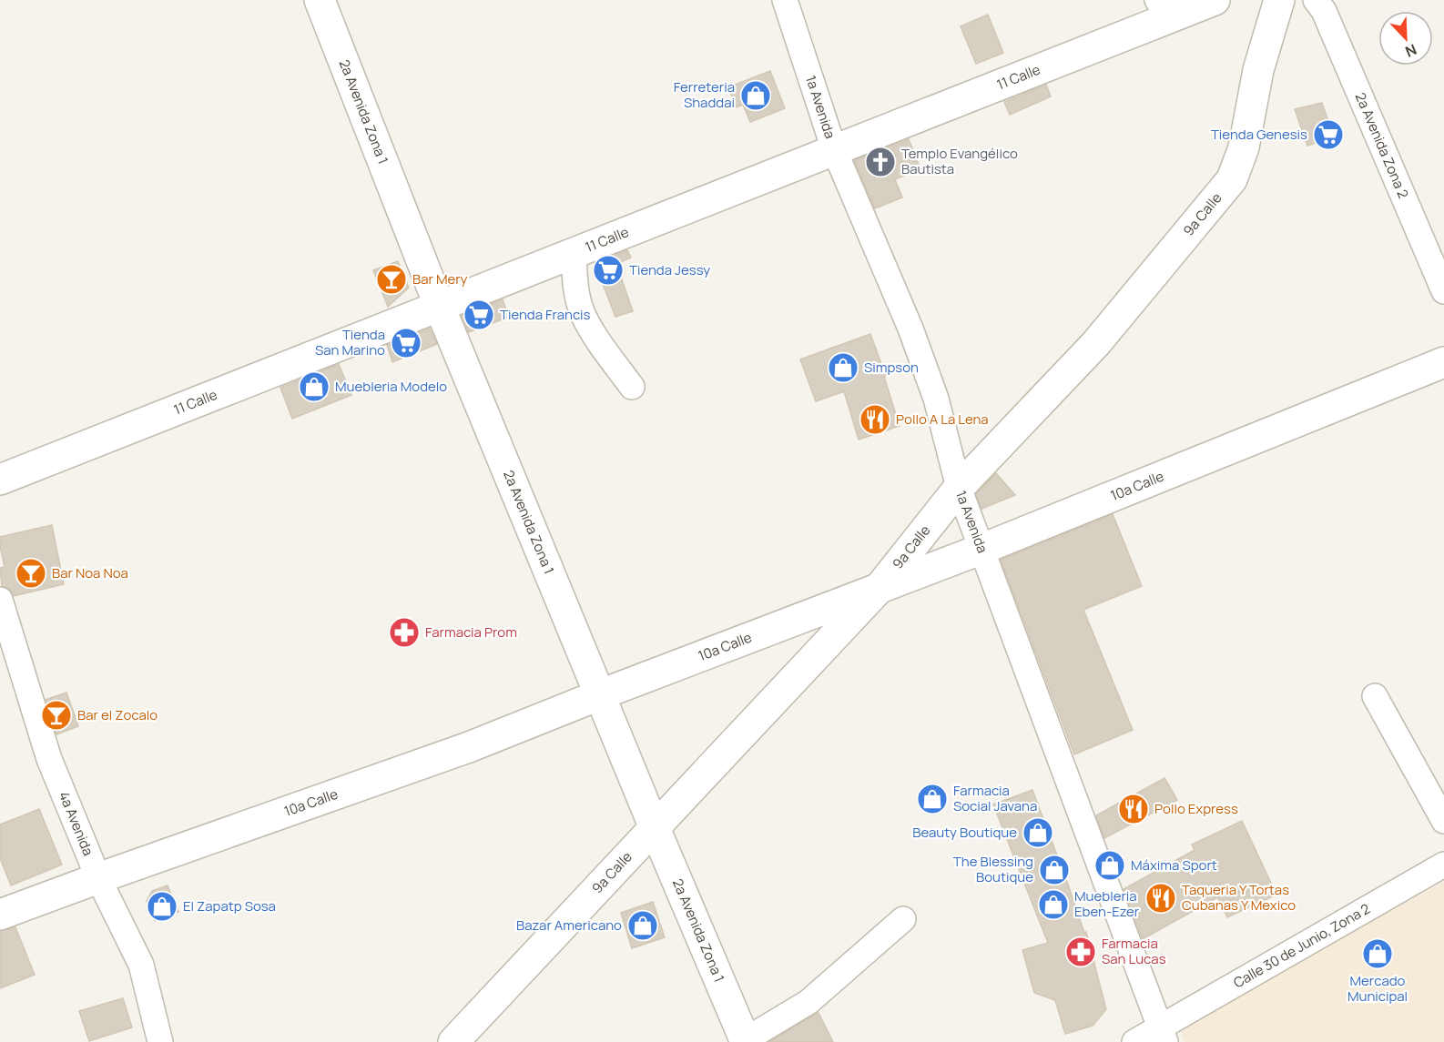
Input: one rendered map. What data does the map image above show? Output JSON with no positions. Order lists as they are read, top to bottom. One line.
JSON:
{"streets":{"street":["11 Calle","1a Avenida","2a Avenida Zona 1","2a Avenida Zona 2","9a Calle","10a Calle","4a Avenida","Calle 30 de Junio, Zona 2"]},"crossings":[["11 Calle","1a Avenida"],["11 Calle","2a Avenida Zona 1"],["1a Avenida","9a Calle"],["1a Avenida","10a Calle"],["1a Avenida","Calle 30 de Junio, Zona 2"],["2a Avenida Zona 1","9a Calle"],["2a Avenida Zona 1","10a Calle"],["9a Calle","10a Calle"],["10a Calle","4a Avenida"]],"places":{"shop":["Ferreteria Shaddai","Simpson","Muebleria Modelo","Farmacia Social Javana","Beauty Boutique","Máxima Sport","The Blessing Boutique","Muebleria Eben-Ezer","El Zapatp Sosa","Bazar Americano","Mercado Municipal"],"supermarket":["Tienda Genesis","Tienda Jessy","Tienda Francis","Tienda San Marino"],"church":["Templo Evangélico Bautista"],"bar":["Bar Mery","Bar Noa Noa","Bar el Zocalo"],"restaurant":["Pollo A La Lena","Pollo Express","Taqueria Y Tortas Cubanas Y Mexico"],"pharmacy":["Farmacia Prom","Farmacia San Lucas"]},"north":"bottom right"}
